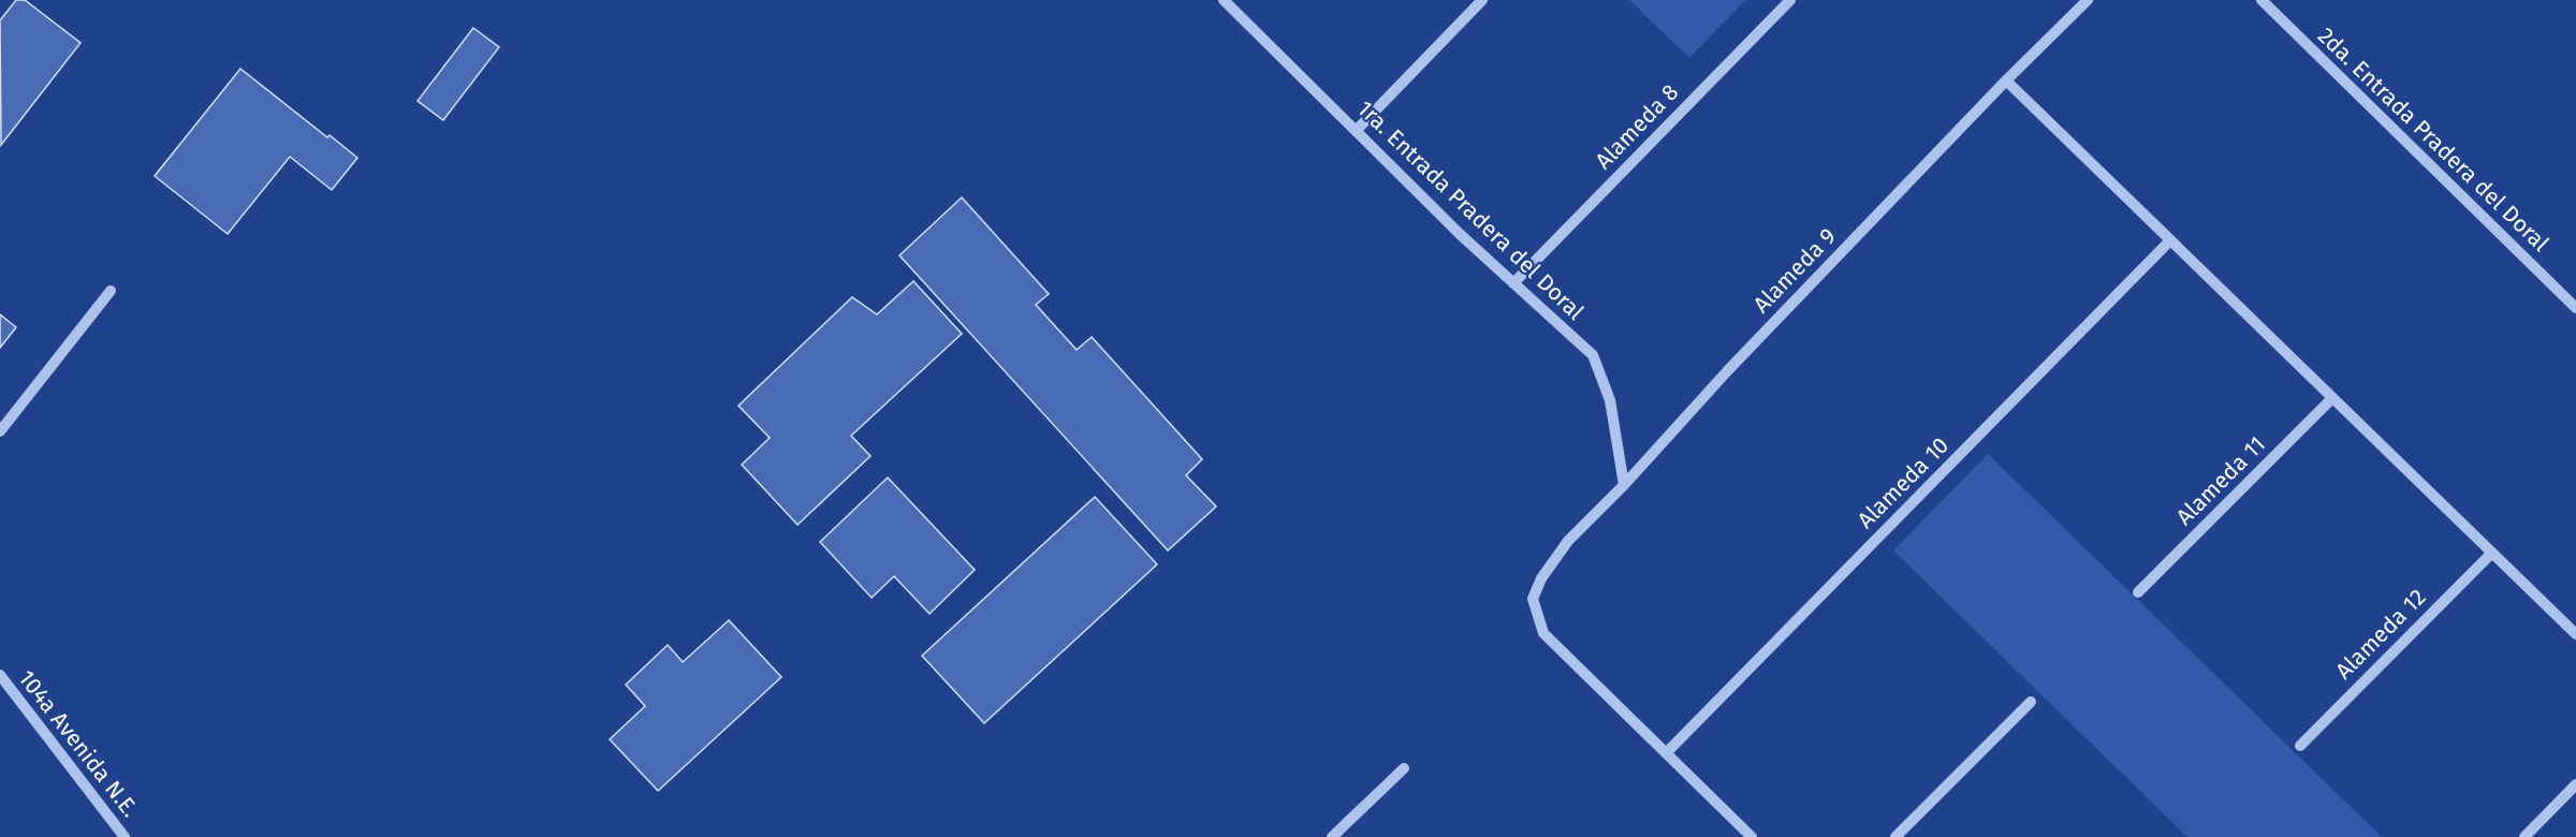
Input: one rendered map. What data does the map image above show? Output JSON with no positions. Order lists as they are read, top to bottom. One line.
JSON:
{"streets":{"street":["Alameda 8","2da. Entrada Pradera del Doral","1ra. Entrada Pradera del Doral","Alameda 9","Alameda 11","Alameda 10","Alameda 12","104a Avenida N.E."]},"crossings":[["Alameda 8","1ra. Entrada Pradera del Doral"],["1ra. Entrada Pradera del Doral","Alameda 9"],["Alameda 9","Alameda 10"]]}
